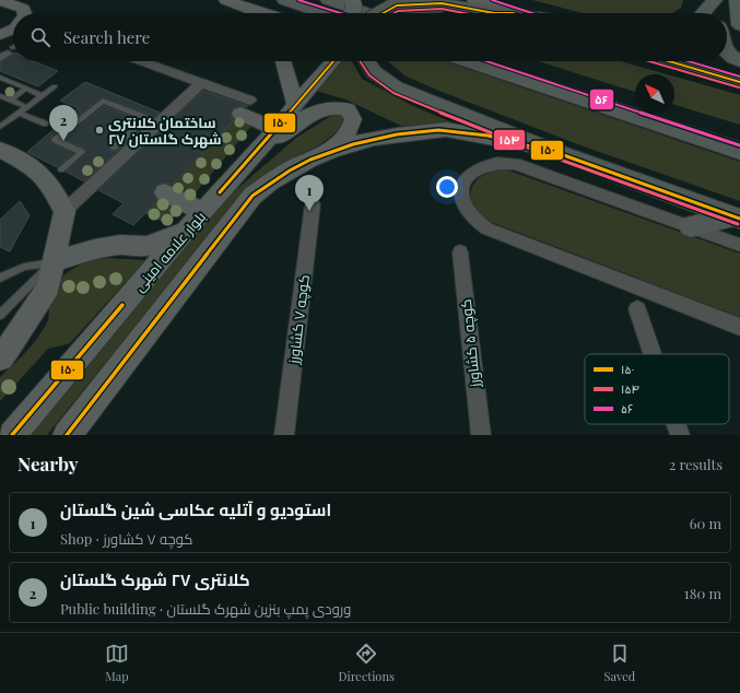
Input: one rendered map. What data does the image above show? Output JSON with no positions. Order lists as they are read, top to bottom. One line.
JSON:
{"streets":{"main road":["بلوار علامه امینی"],"street":["کوچه ۷ کشاورز","کوچه ۵ کشاورز"]},"places":["ساختمان کلانتری ۲۷ شهرک گلستان"],"lines":["transit line ۵۶","transit line ۱۵۰","transit line ۱۵۴"],"legend":["۱۵۰","۱۵۴","۵۶"],"north":"top left","page":{"search":"Search here","pins":["2","1"],"heading":["Nearby","2 results"],"list":[{"mark":"1","name":"استودیو و آتلیه عکاسی شین گلستان","note":"Shop · کوچه ۷ کشاورز","value":"60 m"},{"mark":"2","name":"کلانتری ۲۷ شهرک گلستان","note":"Public building · ورودی پمپ بنزین شهرک گلستان","value":"180 m"}],"nav":["Map","Directions","Saved"]}}
